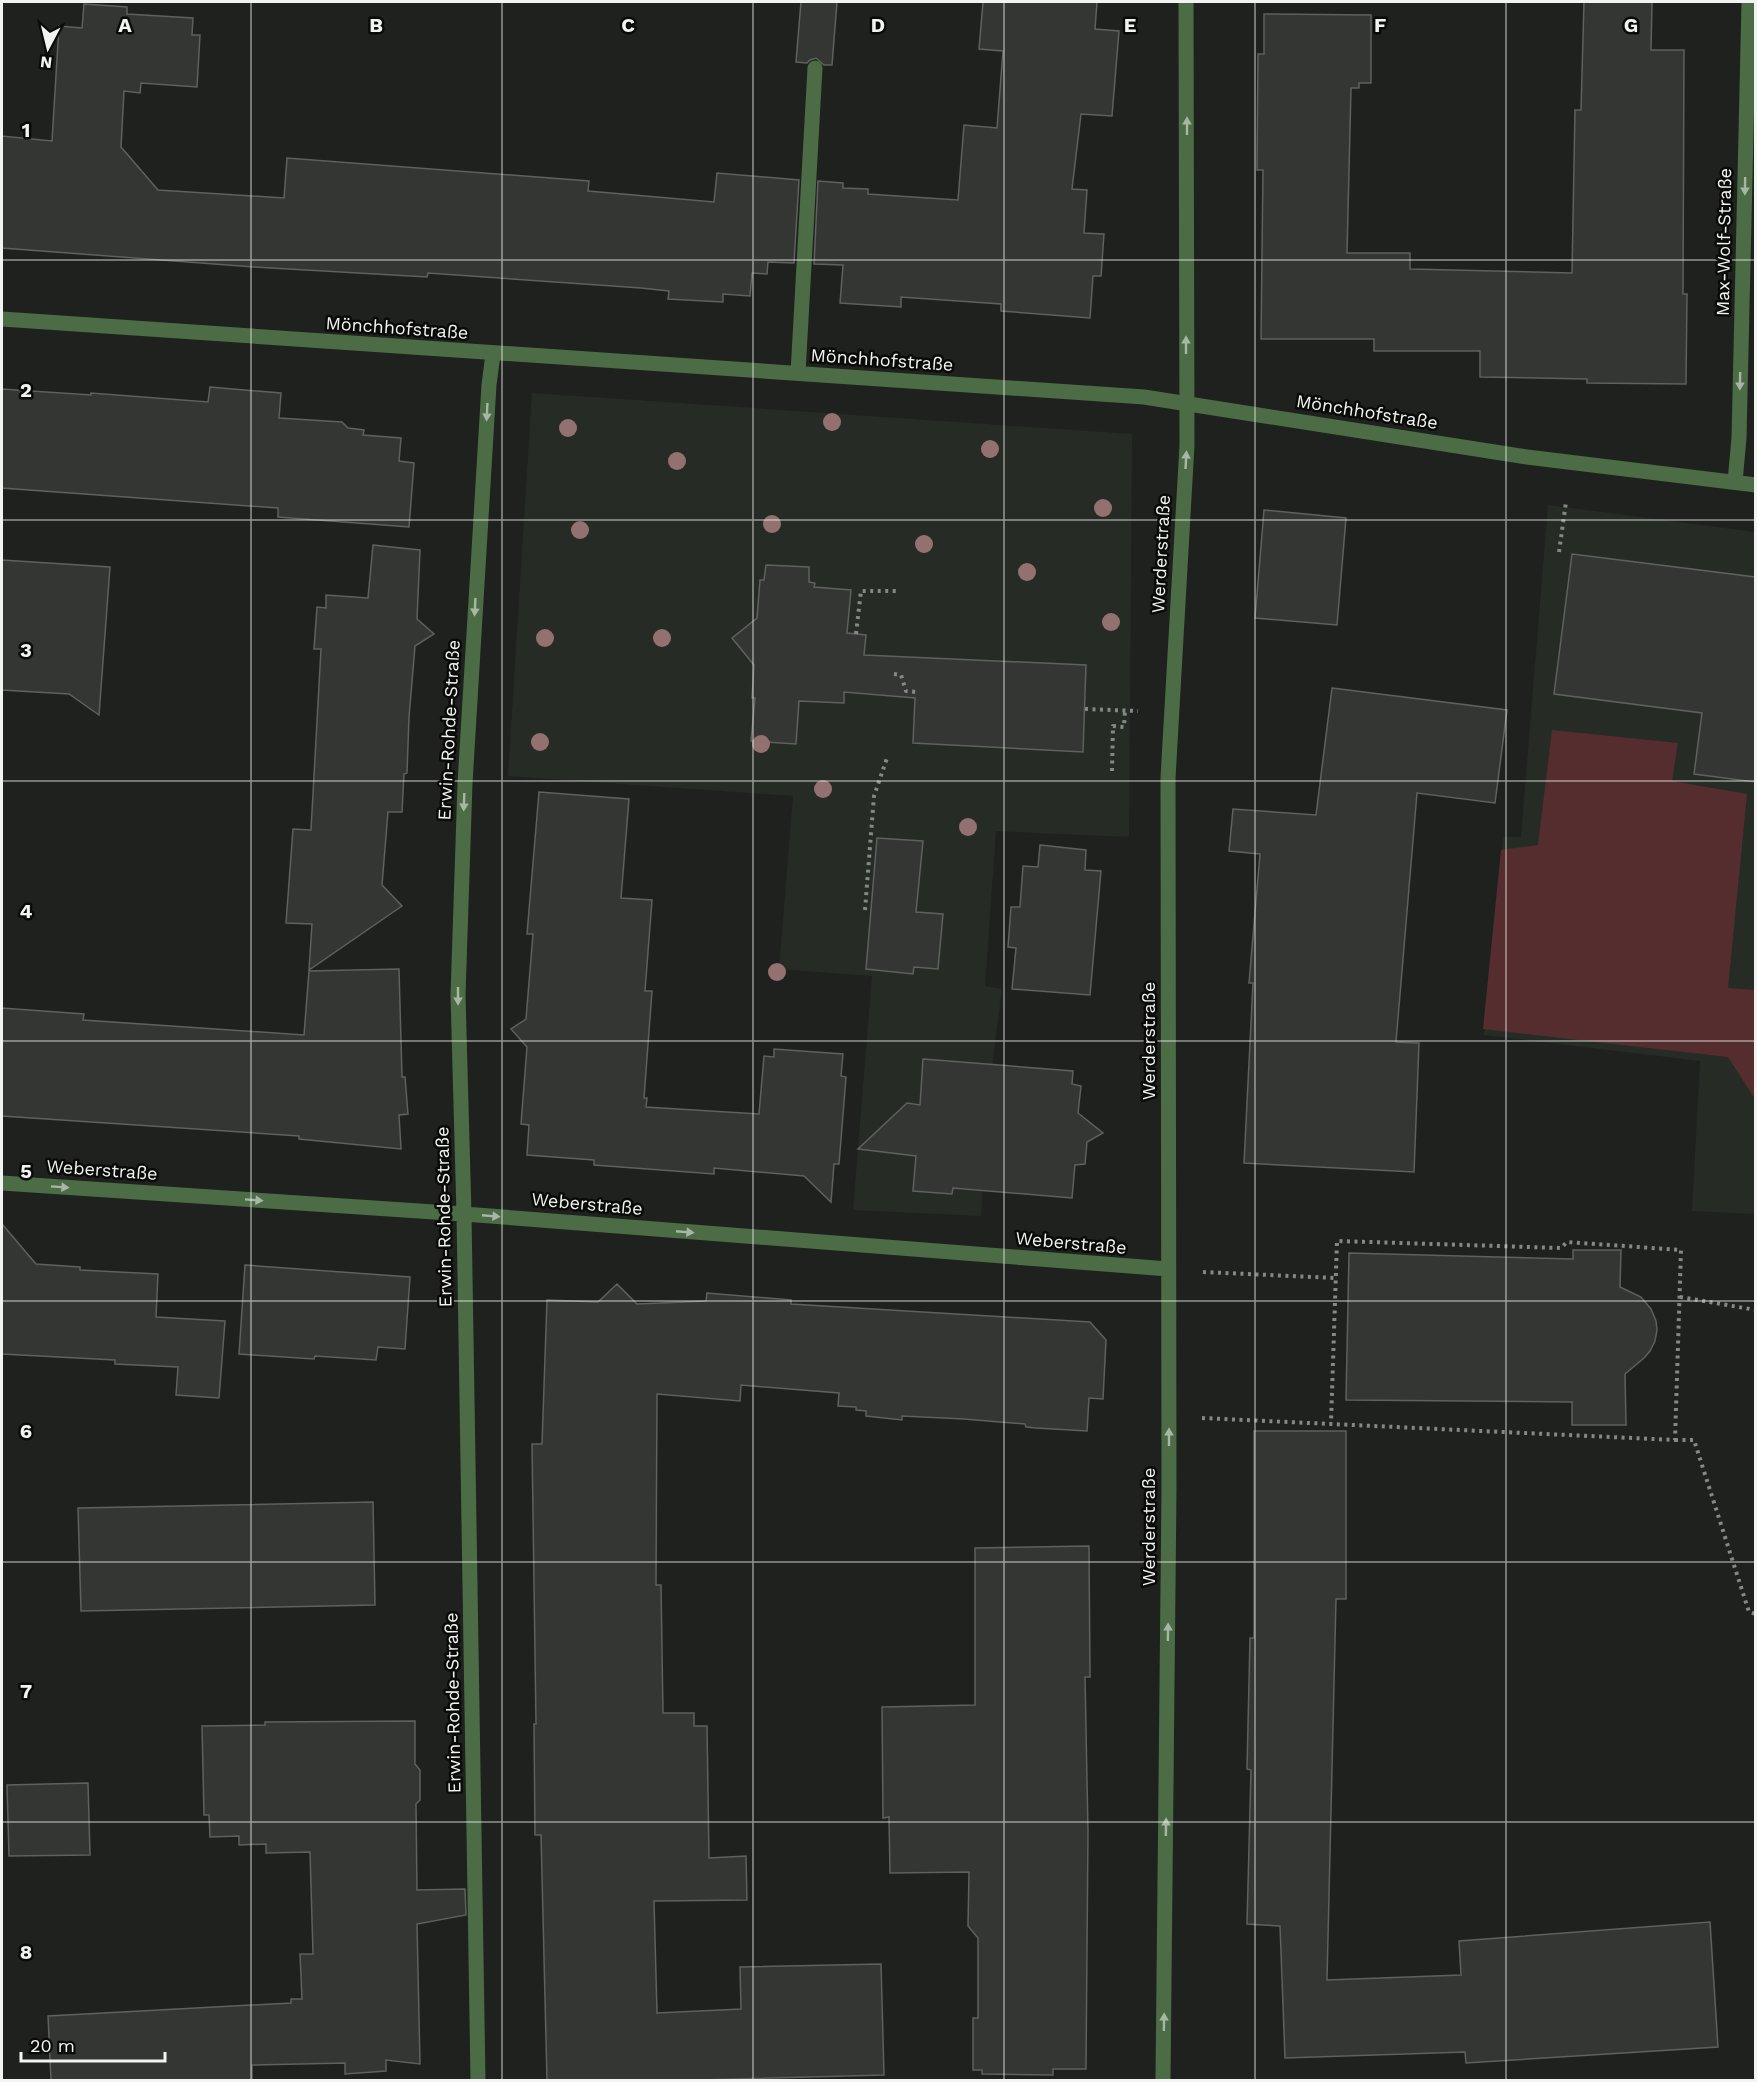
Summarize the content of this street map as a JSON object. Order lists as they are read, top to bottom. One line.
{"streets":{"street":["Max-Wolf-Straße","Mönchhofstraße","Werderstraße","Erwin-Rohde-Straße","Weberstraße"]},"crossings":[["Max-Wolf-Straße","Mönchhofstraße"],["Mönchhofstraße","Werderstraße"],["Mönchhofstraße","Erwin-Rohde-Straße"],["Werderstraße","Weberstraße"],["Erwin-Rohde-Straße","Weberstraße"]],"one_way":["Max-Wolf-Straße","Werderstraße","Erwin-Rohde-Straße","Weberstraße"],"scale_bar":"20 m","north":"bottom","grid":{"columns":["A","B","C","D","E","F","G"],"rows":["1","2","3","4","5","6","7","8"]}}
